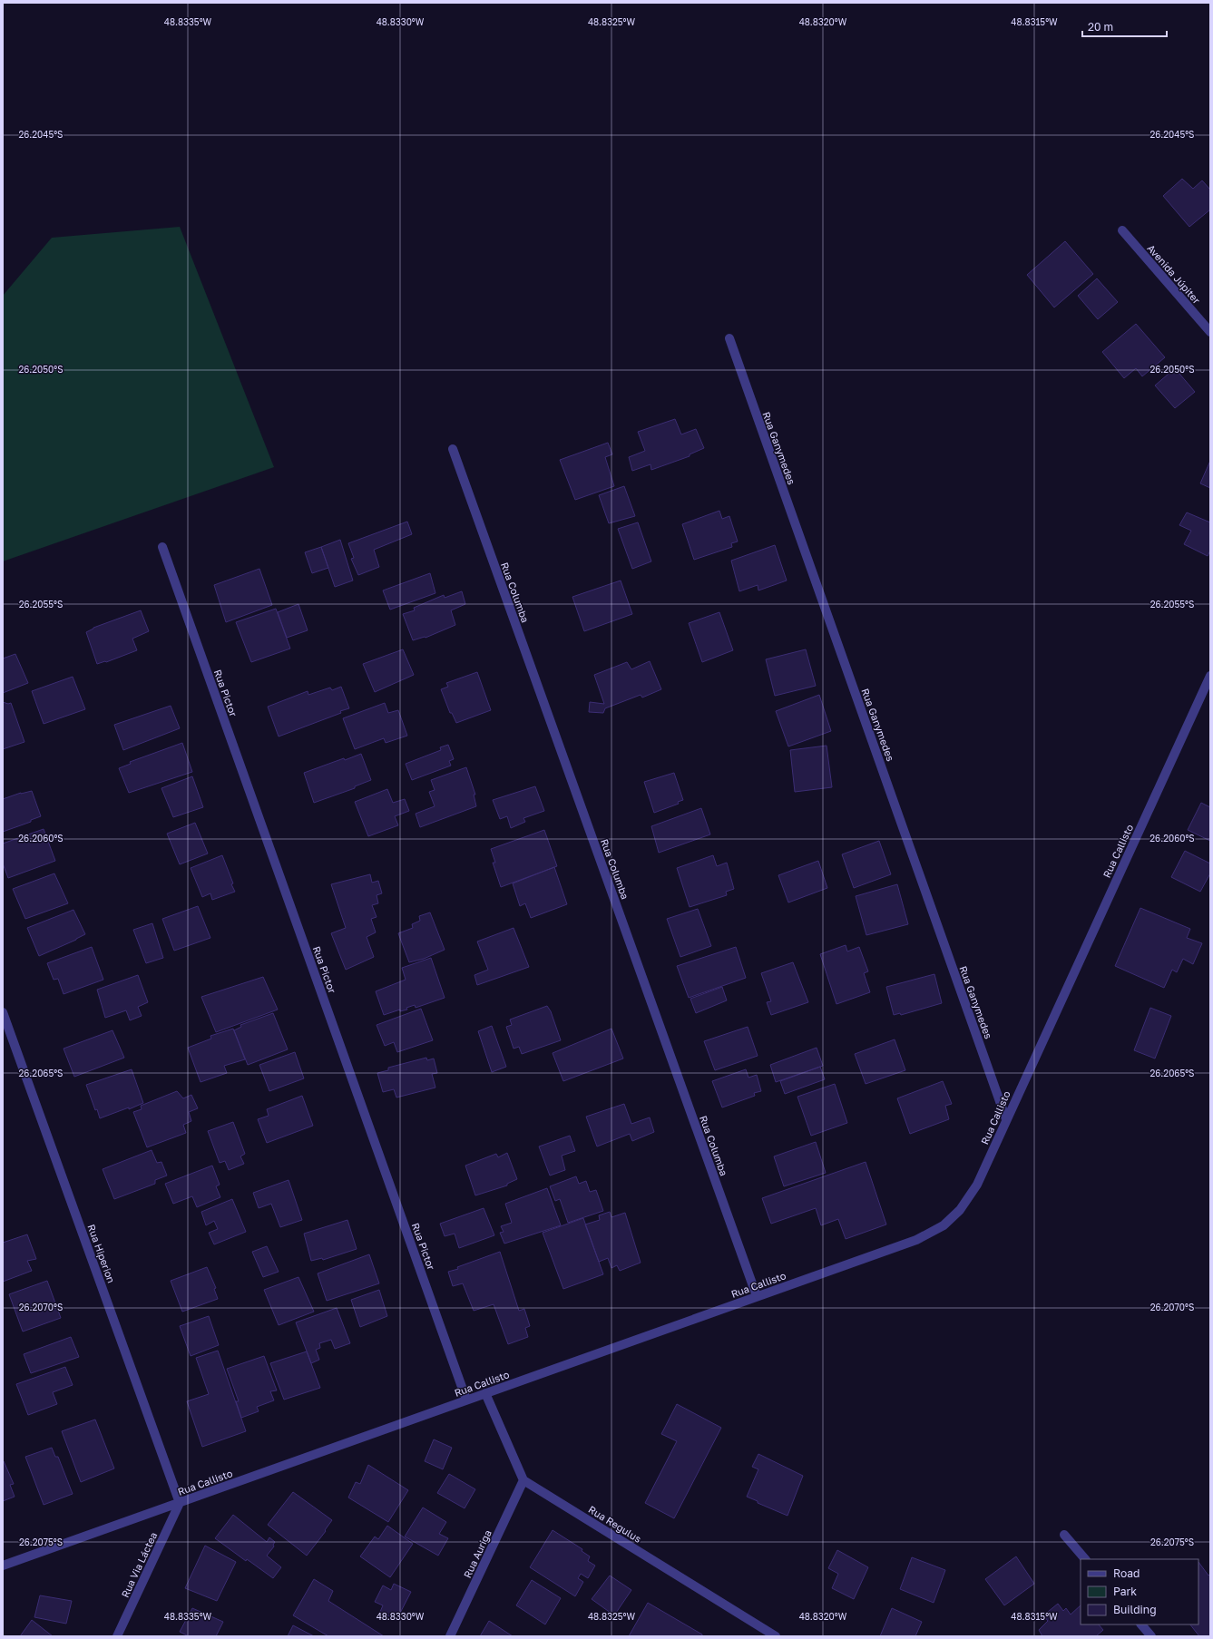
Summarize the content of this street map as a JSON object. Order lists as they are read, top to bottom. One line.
{"streets":{"street":["Avenida Júpiter","Rua Ganymedes","Rua Columba","Rua Pictor","Rua Callisto","Rua Hiperion","Rua Regulus","Rua Auriga","Rua Via Láctea"]},"crossings":[["Rua Ganymedes","Rua Callisto"],["Rua Columba","Rua Callisto"],["Rua Pictor","Rua Callisto"],["Rua Callisto","Rua Hiperion"],["Rua Callisto","Rua Via Láctea"],["Rua Hiperion","Rua Via Láctea"],["Rua Regulus","Rua Auriga"]],"legend":["Road","Park","Building"],"scale_bar":"20 m","coordinates":["48.8335°W","48.8330°W","48.8325°W","48.8320°W","48.8315°W","26.2045°S","26.2050°S","26.2055°S","26.2060°S","26.2065°S","26.2070°S","26.2075°S"]}
